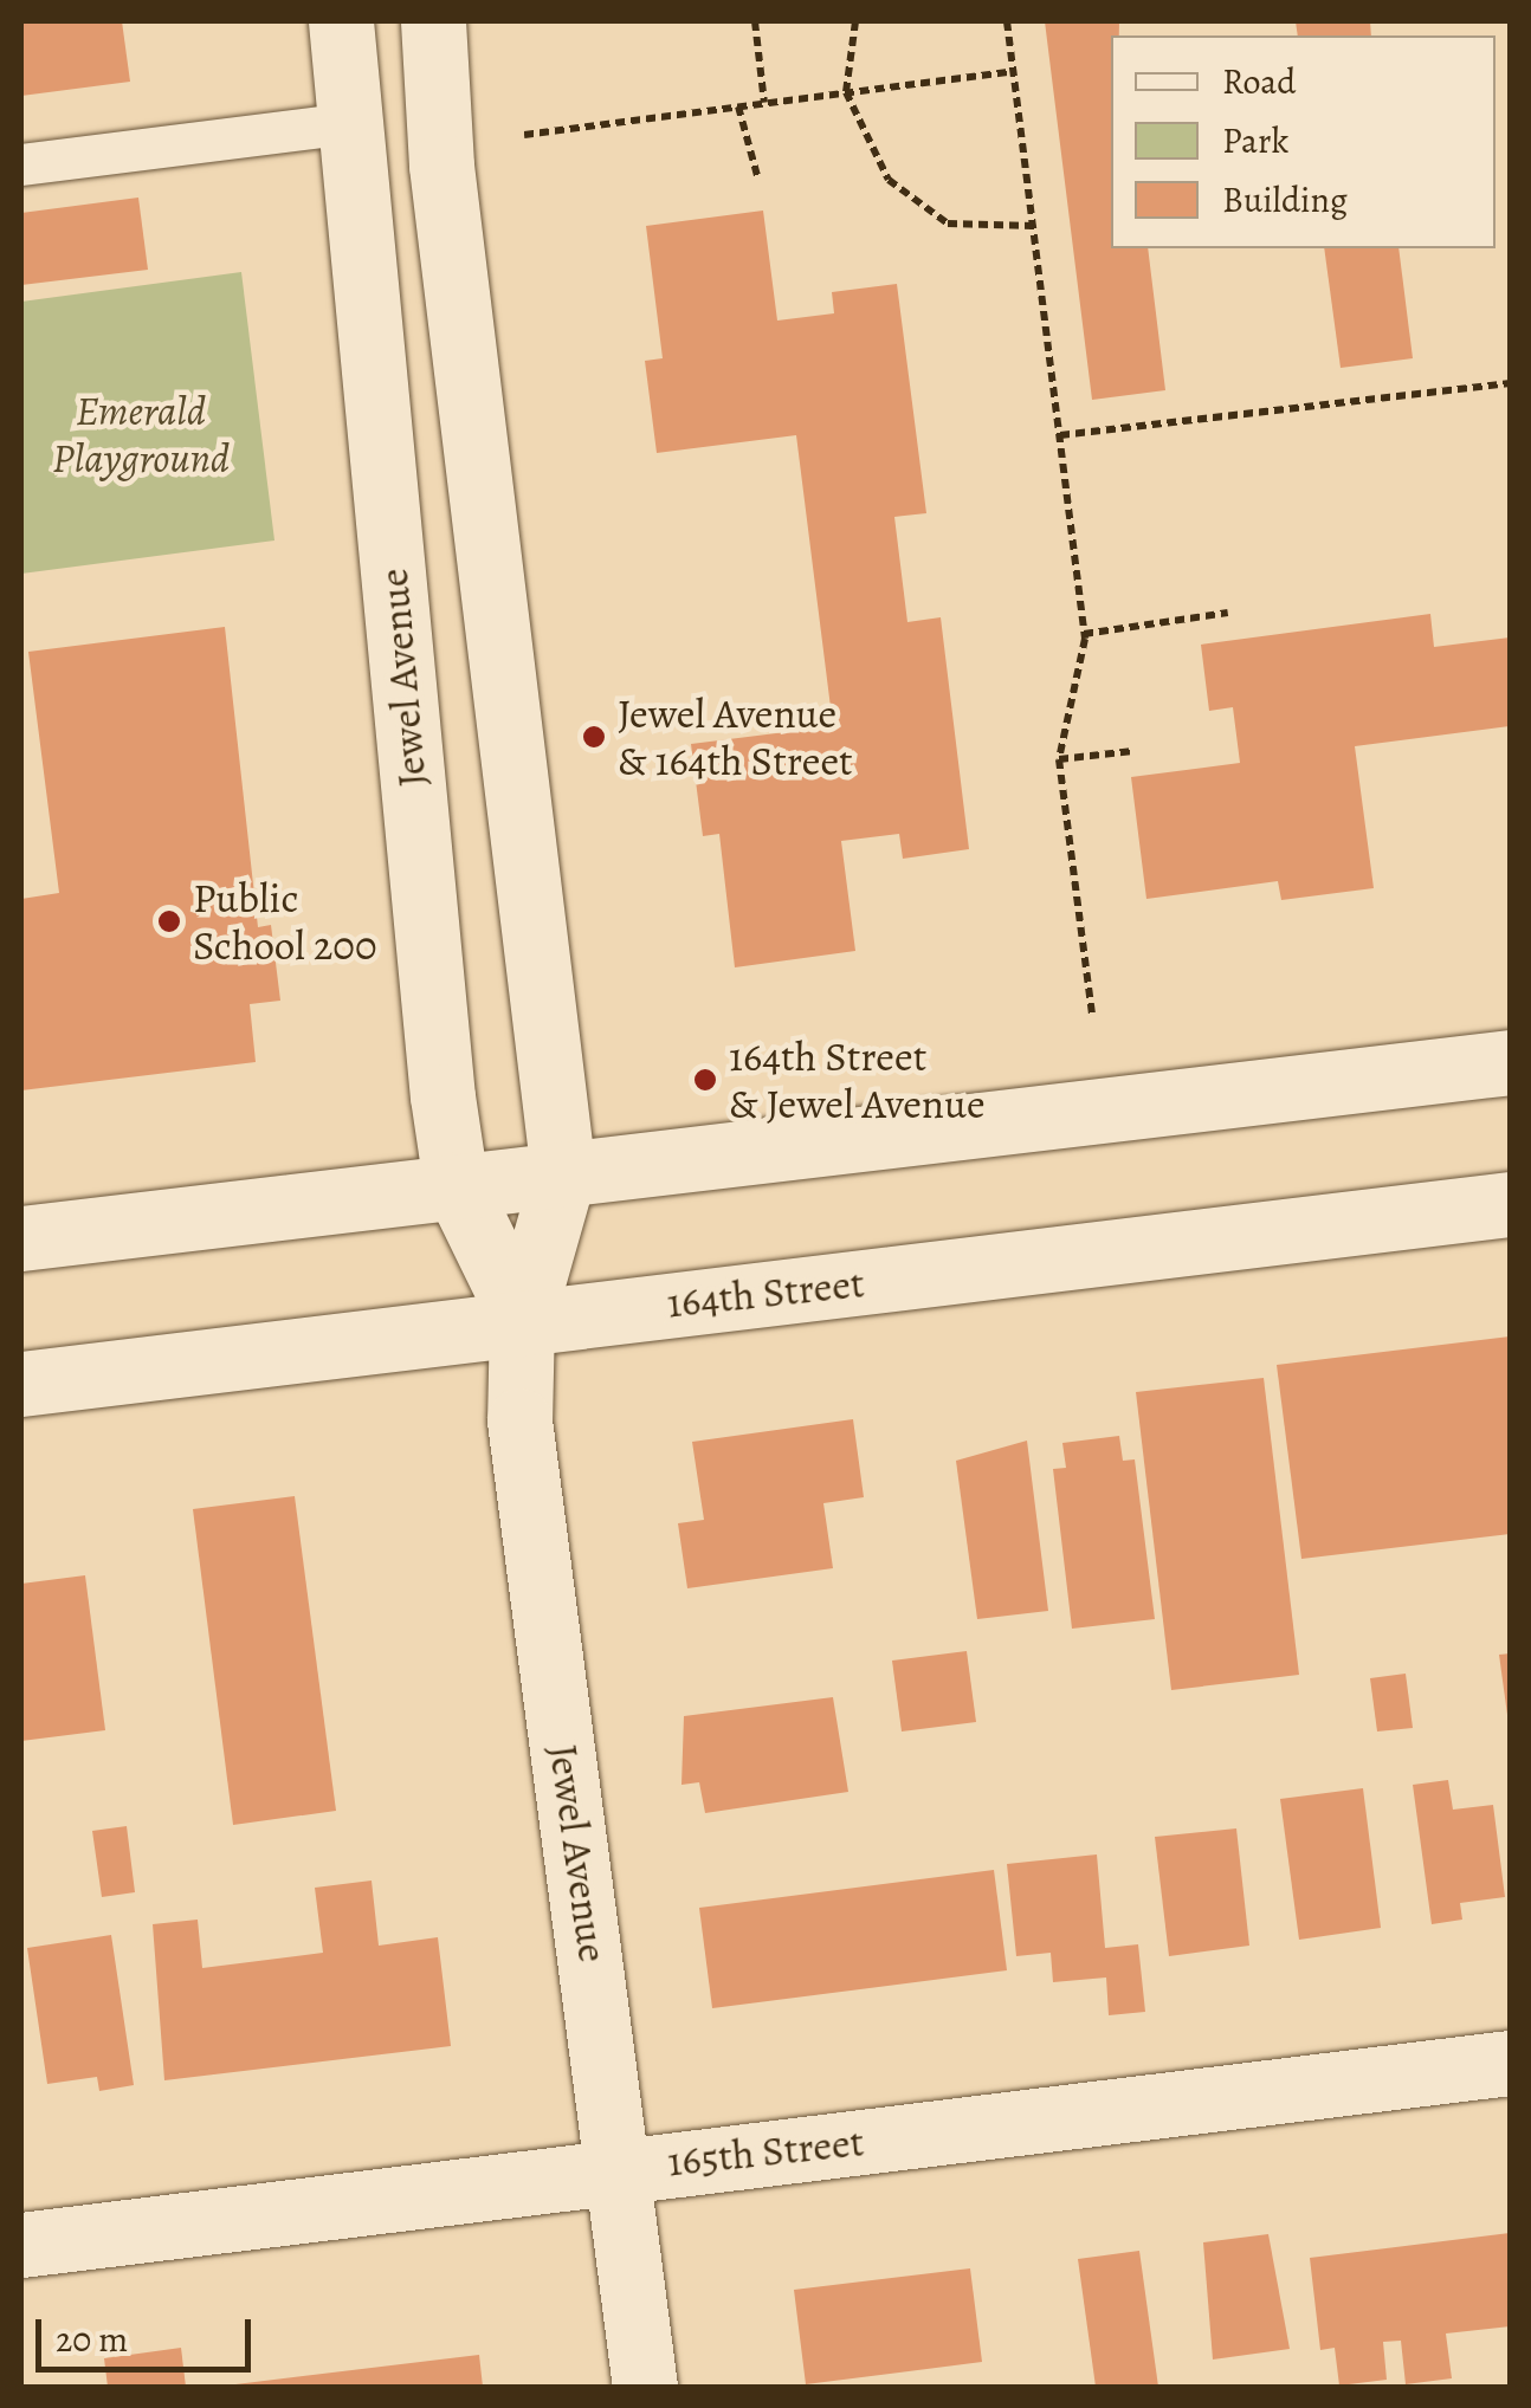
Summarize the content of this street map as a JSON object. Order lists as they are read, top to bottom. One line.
{"streets":{"street":["Jewel Avenue","164th Street","165th Street"]},"crossings":[["Jewel Avenue","164th Street"],["Jewel Avenue","165th Street"]],"parks":["Emerald Playground"],"places":["Jewel Avenue & 164th Street","Public School 200","164th Street & Jewel Avenue"],"legend":["Road","Park","Building"],"scale_bar":"20 m"}
